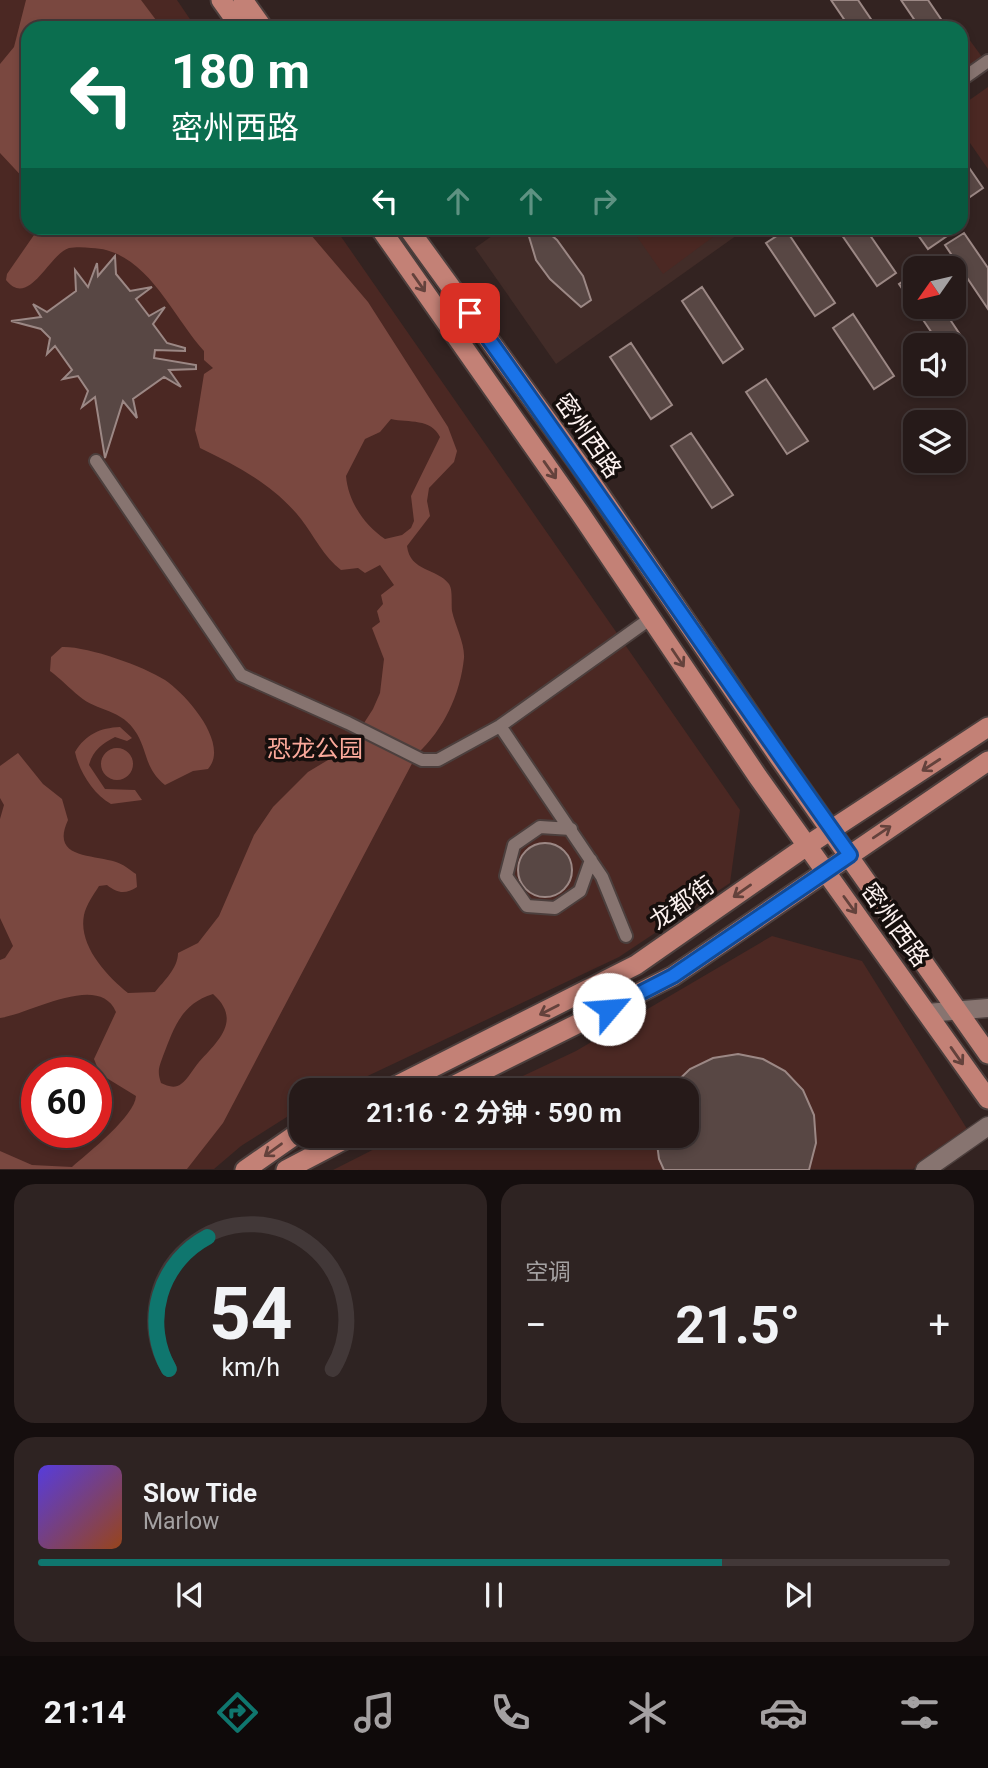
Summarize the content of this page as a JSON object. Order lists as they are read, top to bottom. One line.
{"streets":{"main road":["密州西路","龙都街"]},"crossings":[["密州西路","龙都街"]],"parks":["恐龙公园"],"north":"bottom left","page":{"turn":["180 m","密州西路"],"limit":"60","trip":"21:16 · 2 分钟 · 590 m","tile":"空调","heat":["−","21.5°","+"],"song":["Slow Tide","Marlow"],"tabs":"21:14","gauge":["54","km/h"]}}
